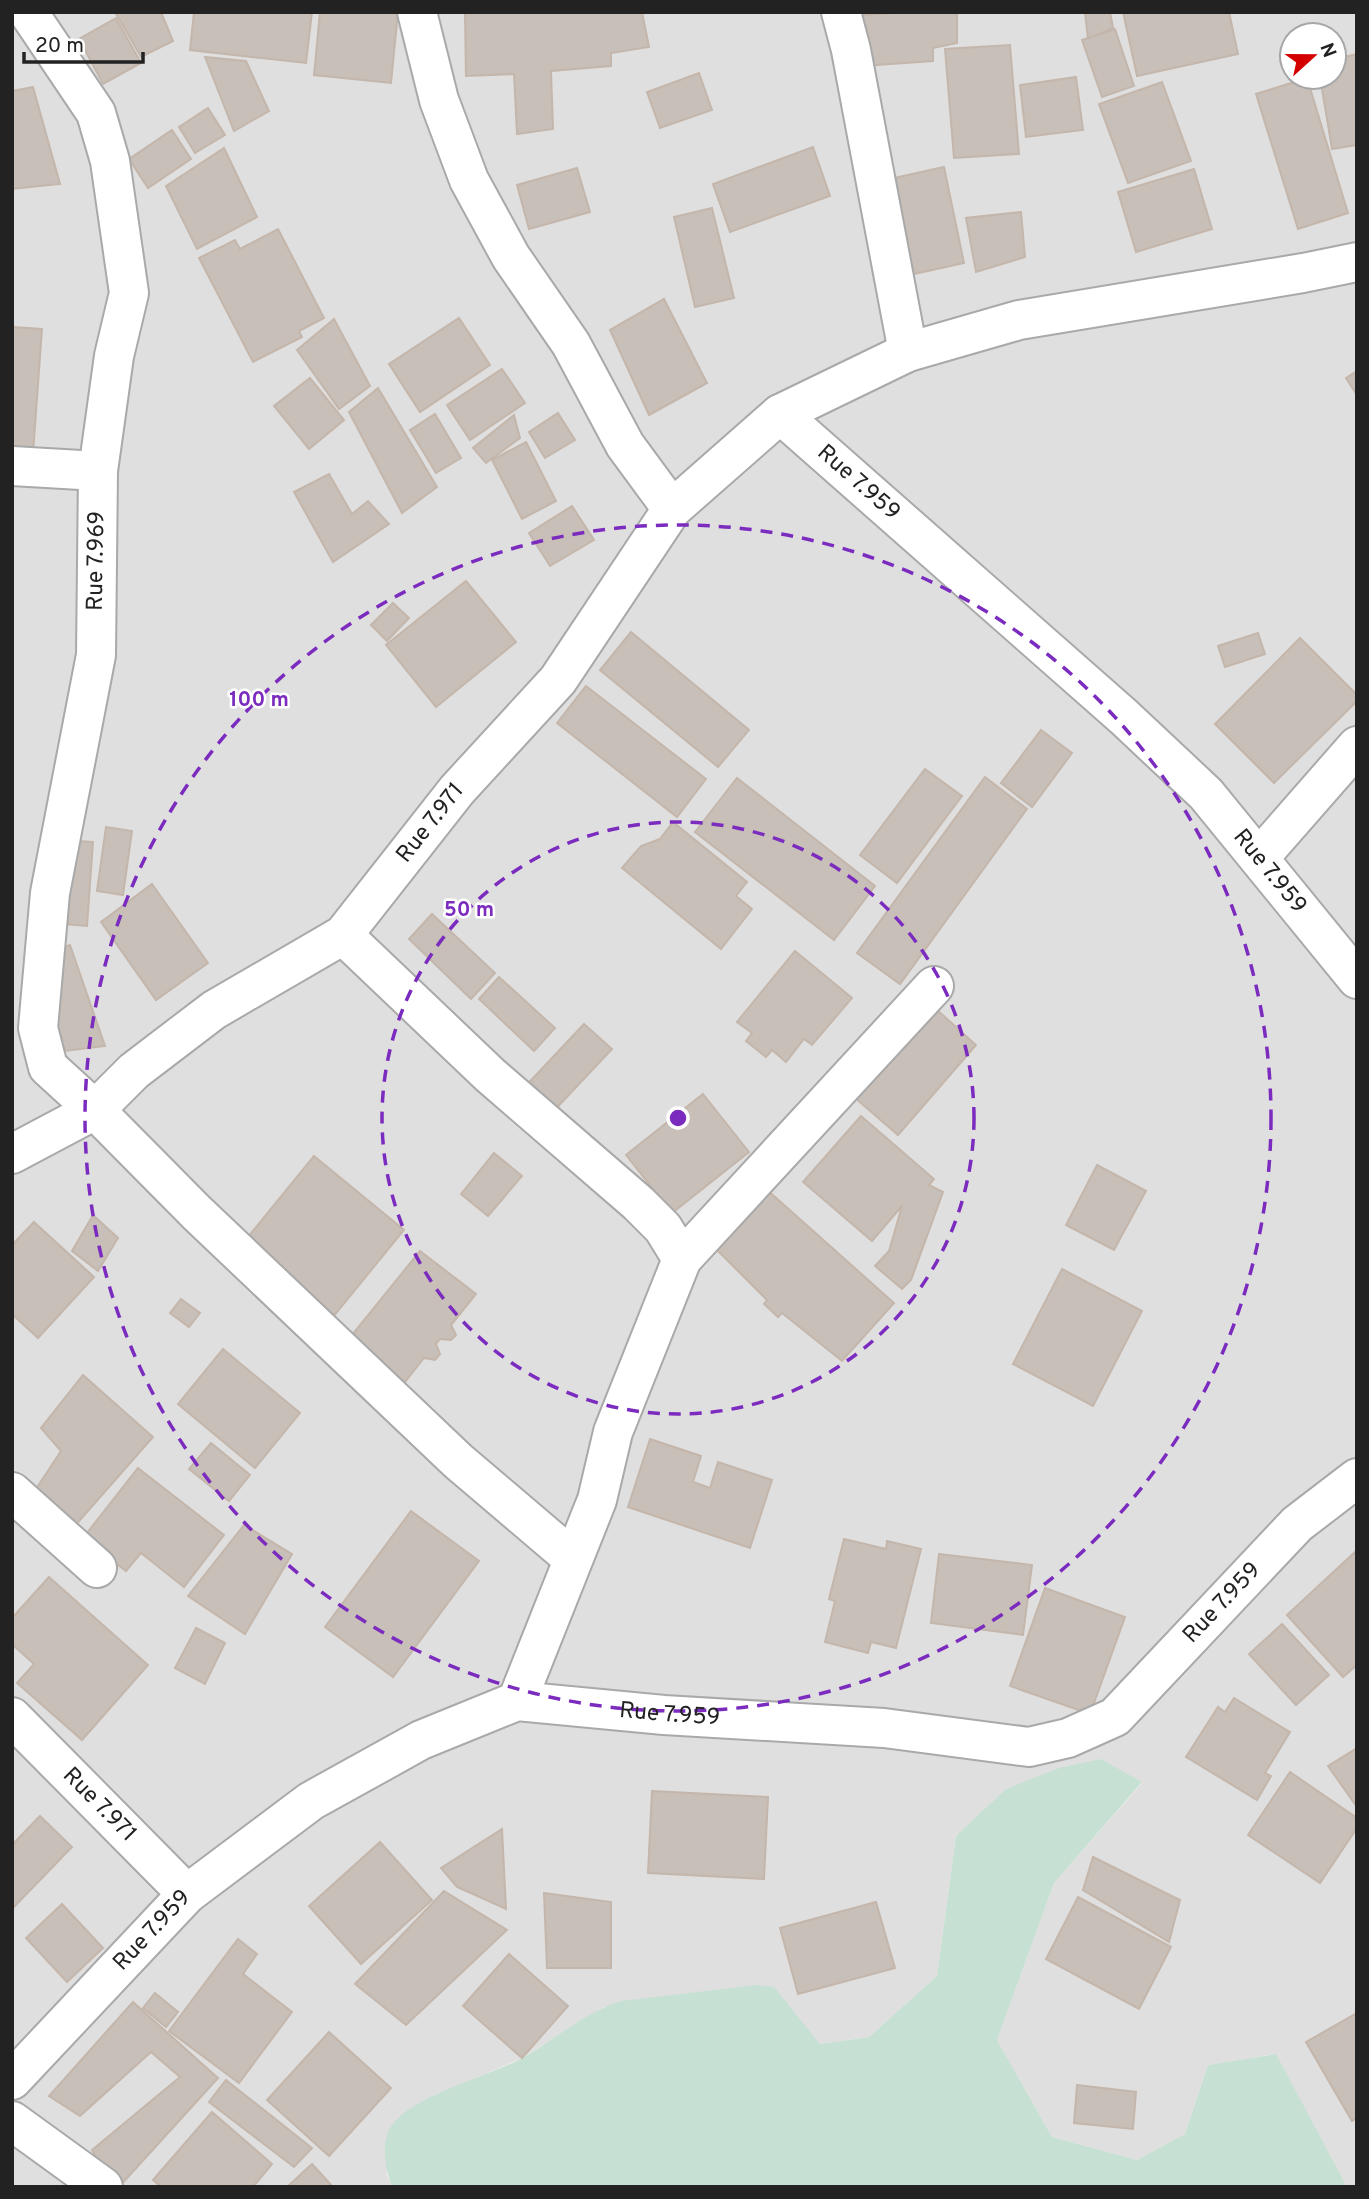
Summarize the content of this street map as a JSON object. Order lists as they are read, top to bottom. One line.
{"streets":{"street":["Rue 7.959","Rue 7.969","Rue 7.971"]},"crossings":[["Rue 7.959","Rue 7.971"],["Rue 7.969","Rue 7.971"]],"scale_bar":"20 m","north":"right","rings":["100 m","50 m"]}
